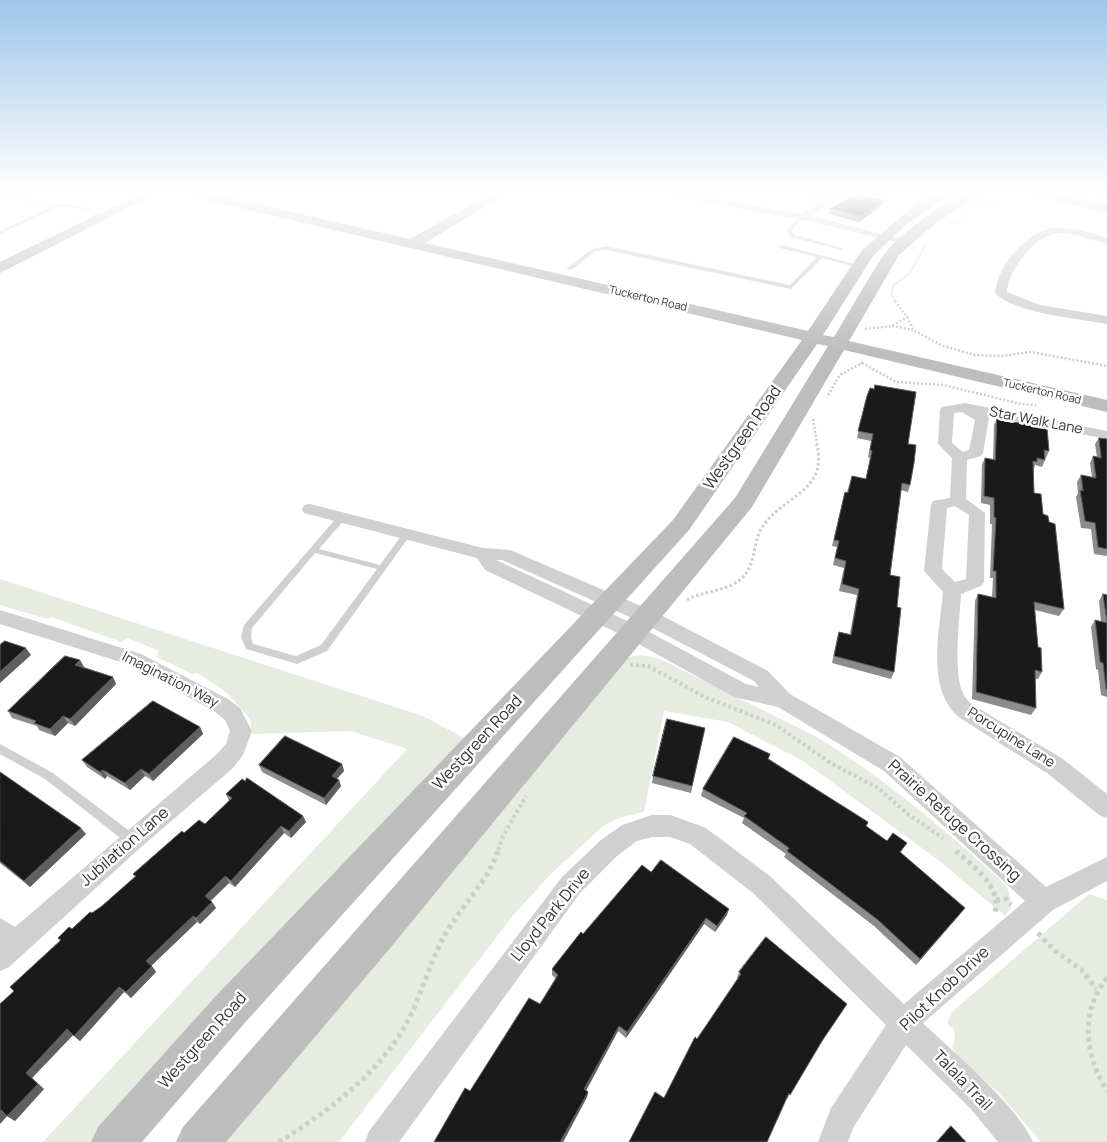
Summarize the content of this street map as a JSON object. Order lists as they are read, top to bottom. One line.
{"streets":{"street":["Tuckerton Road","Star Walk Lane","Westgreen Road","Imagination Way","Porcupine Lane","Prairie Refuge Crossing","Jubilation Lane","Lloyd Park Drive","Pilot Knob Drive","Talala Trail"]},"crossings":[["Tuckerton Road","Westgreen Road"],["Westgreen Road","Prairie Refuge Crossing"],["Imagination Way","Jubilation Lane"],["Prairie Refuge Crossing","Pilot Knob Drive"],["Lloyd Park Drive","Pilot Knob Drive"],["Lloyd Park Drive","Talala Trail"],["Pilot Knob Drive","Talala Trail"]]}
